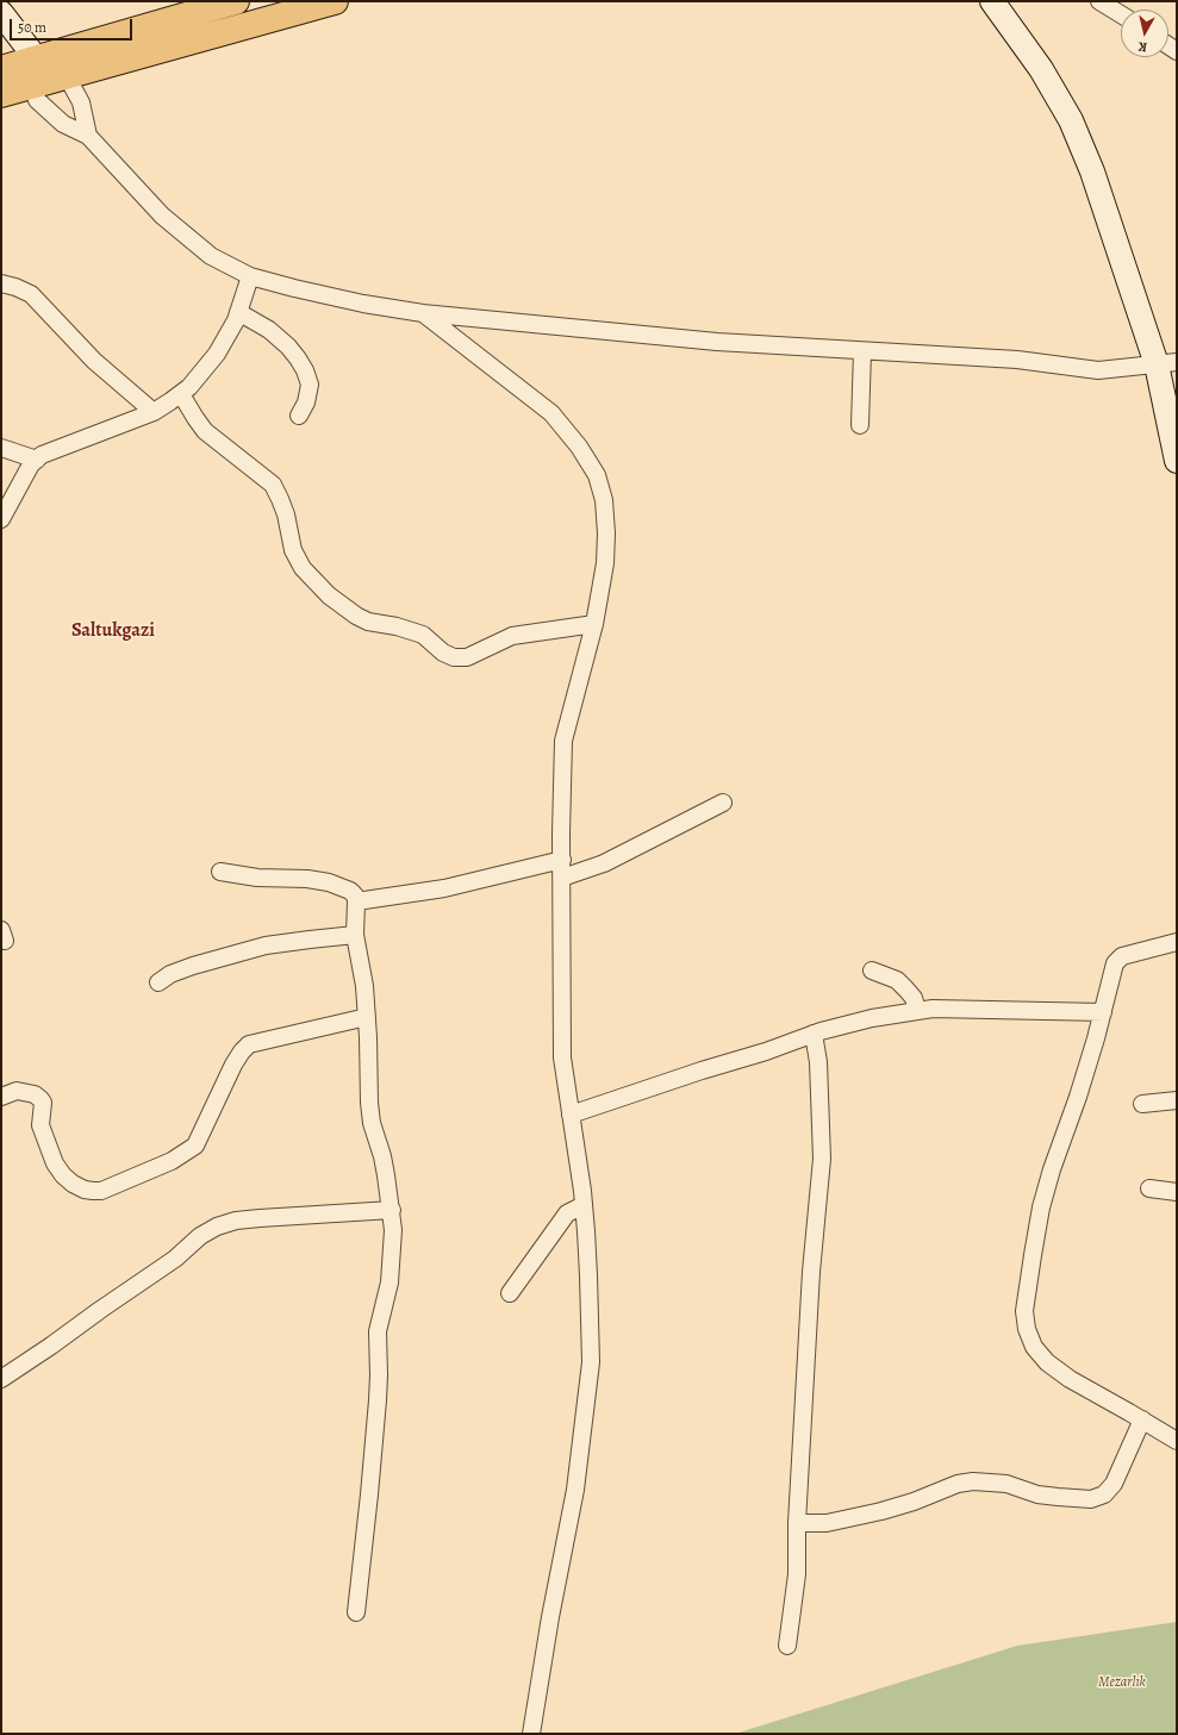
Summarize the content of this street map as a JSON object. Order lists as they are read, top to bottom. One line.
{"districts":["Saltukgazi"],"parks":["Mezarlık"],"scale_bar":"50 m","north":"bottom"}
